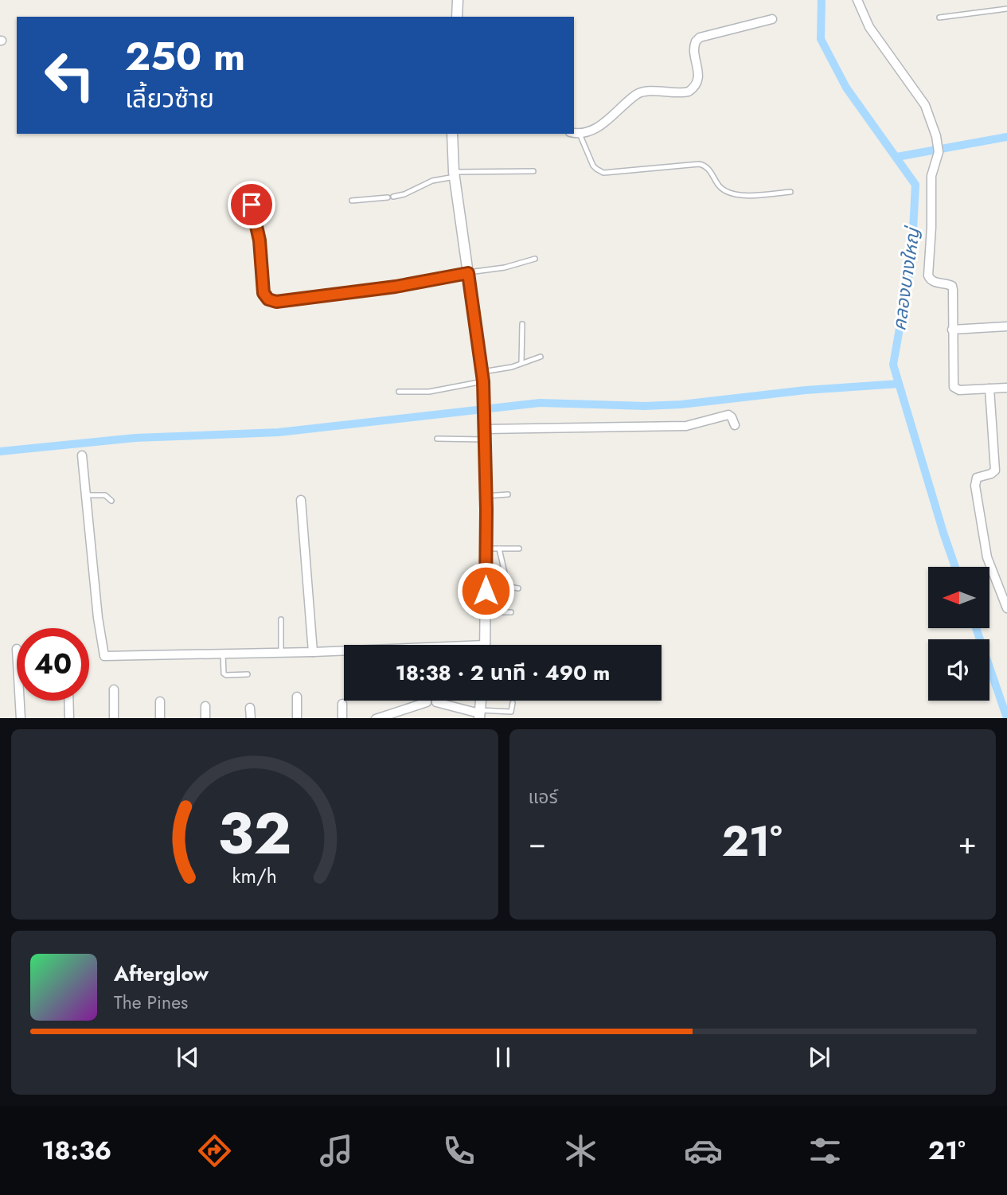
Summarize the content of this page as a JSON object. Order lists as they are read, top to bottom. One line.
{"water":["คลองบางใหญ่"],"north":"left","page":{"turn":["250 m","เลี้ยวซ้าย"],"limit":"40","trip":"18:38 · 2 นาที · 490 m","tile":"แอร์","heat":["−","21°","+"],"song":["Afterglow","The Pines"],"tabs":["18:36","21°"],"gauge":["32","km/h"]}}
